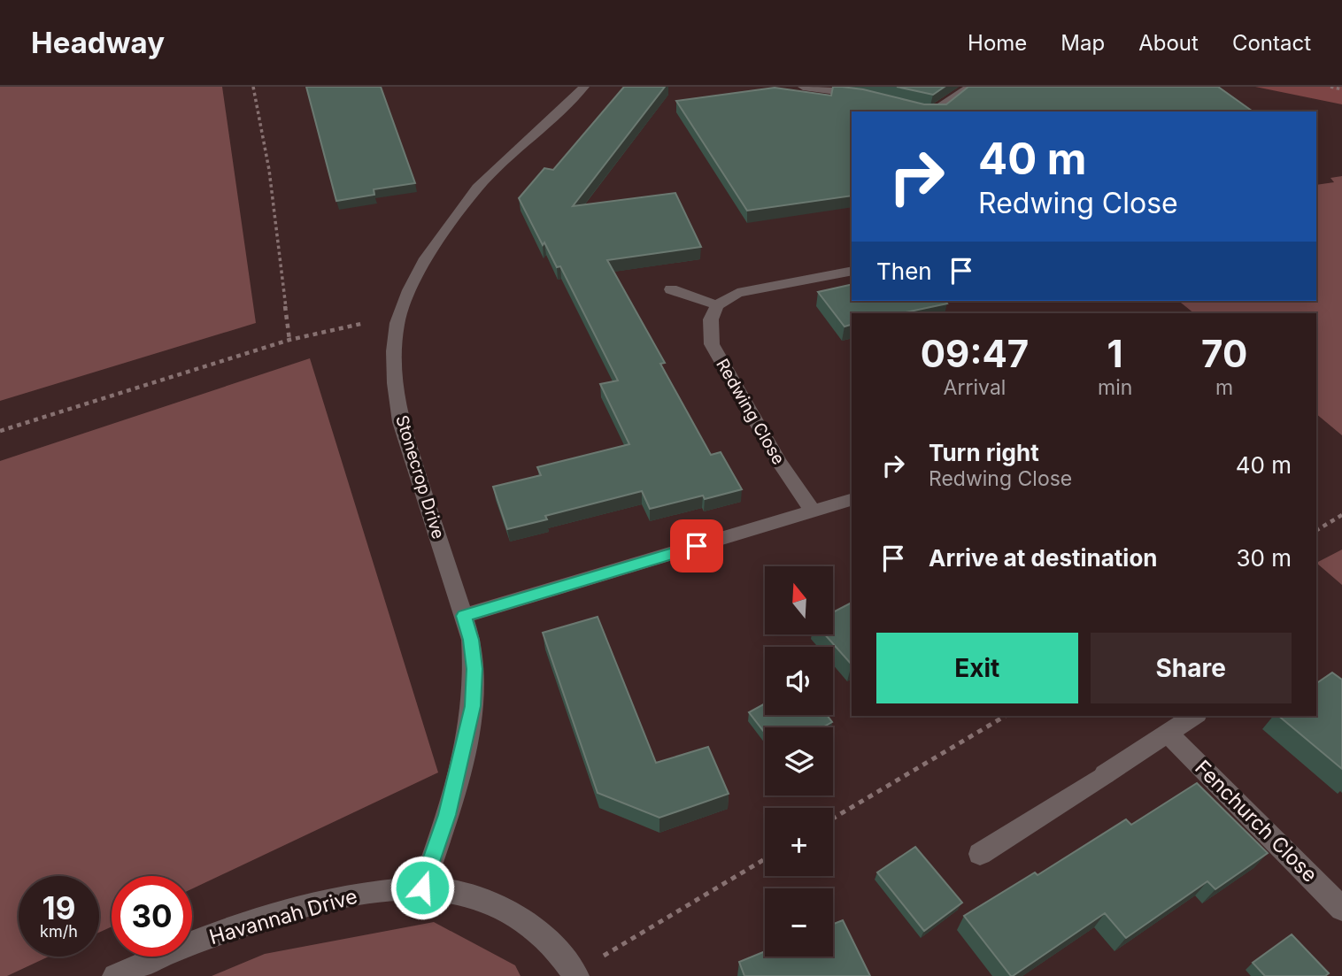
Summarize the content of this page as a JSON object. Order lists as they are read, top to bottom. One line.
{"streets":{"street":["Redwing Close","Stonecrop Drive","Fenchurch Close","Havannah Drive"]},"crossings":[["Stonecrop Drive","Havannah Drive"]],"north":"top","page":{"header":"Headway","nav":["Home","Map","About","Contact"],"turn":["40 m","Redwing Close"],"then":"Then","eta":["09:47","Arrival","1","min","70","m"],"list":[{"name":"Turn right","note":"Redwing Close","value":"40 m"},{"name":"Arrive at destination","value":"30 m"}],"map_buttons":["+","−"],"buttons":["Exit","Share"],"speed":"19 km/h","limit":"30"}}
